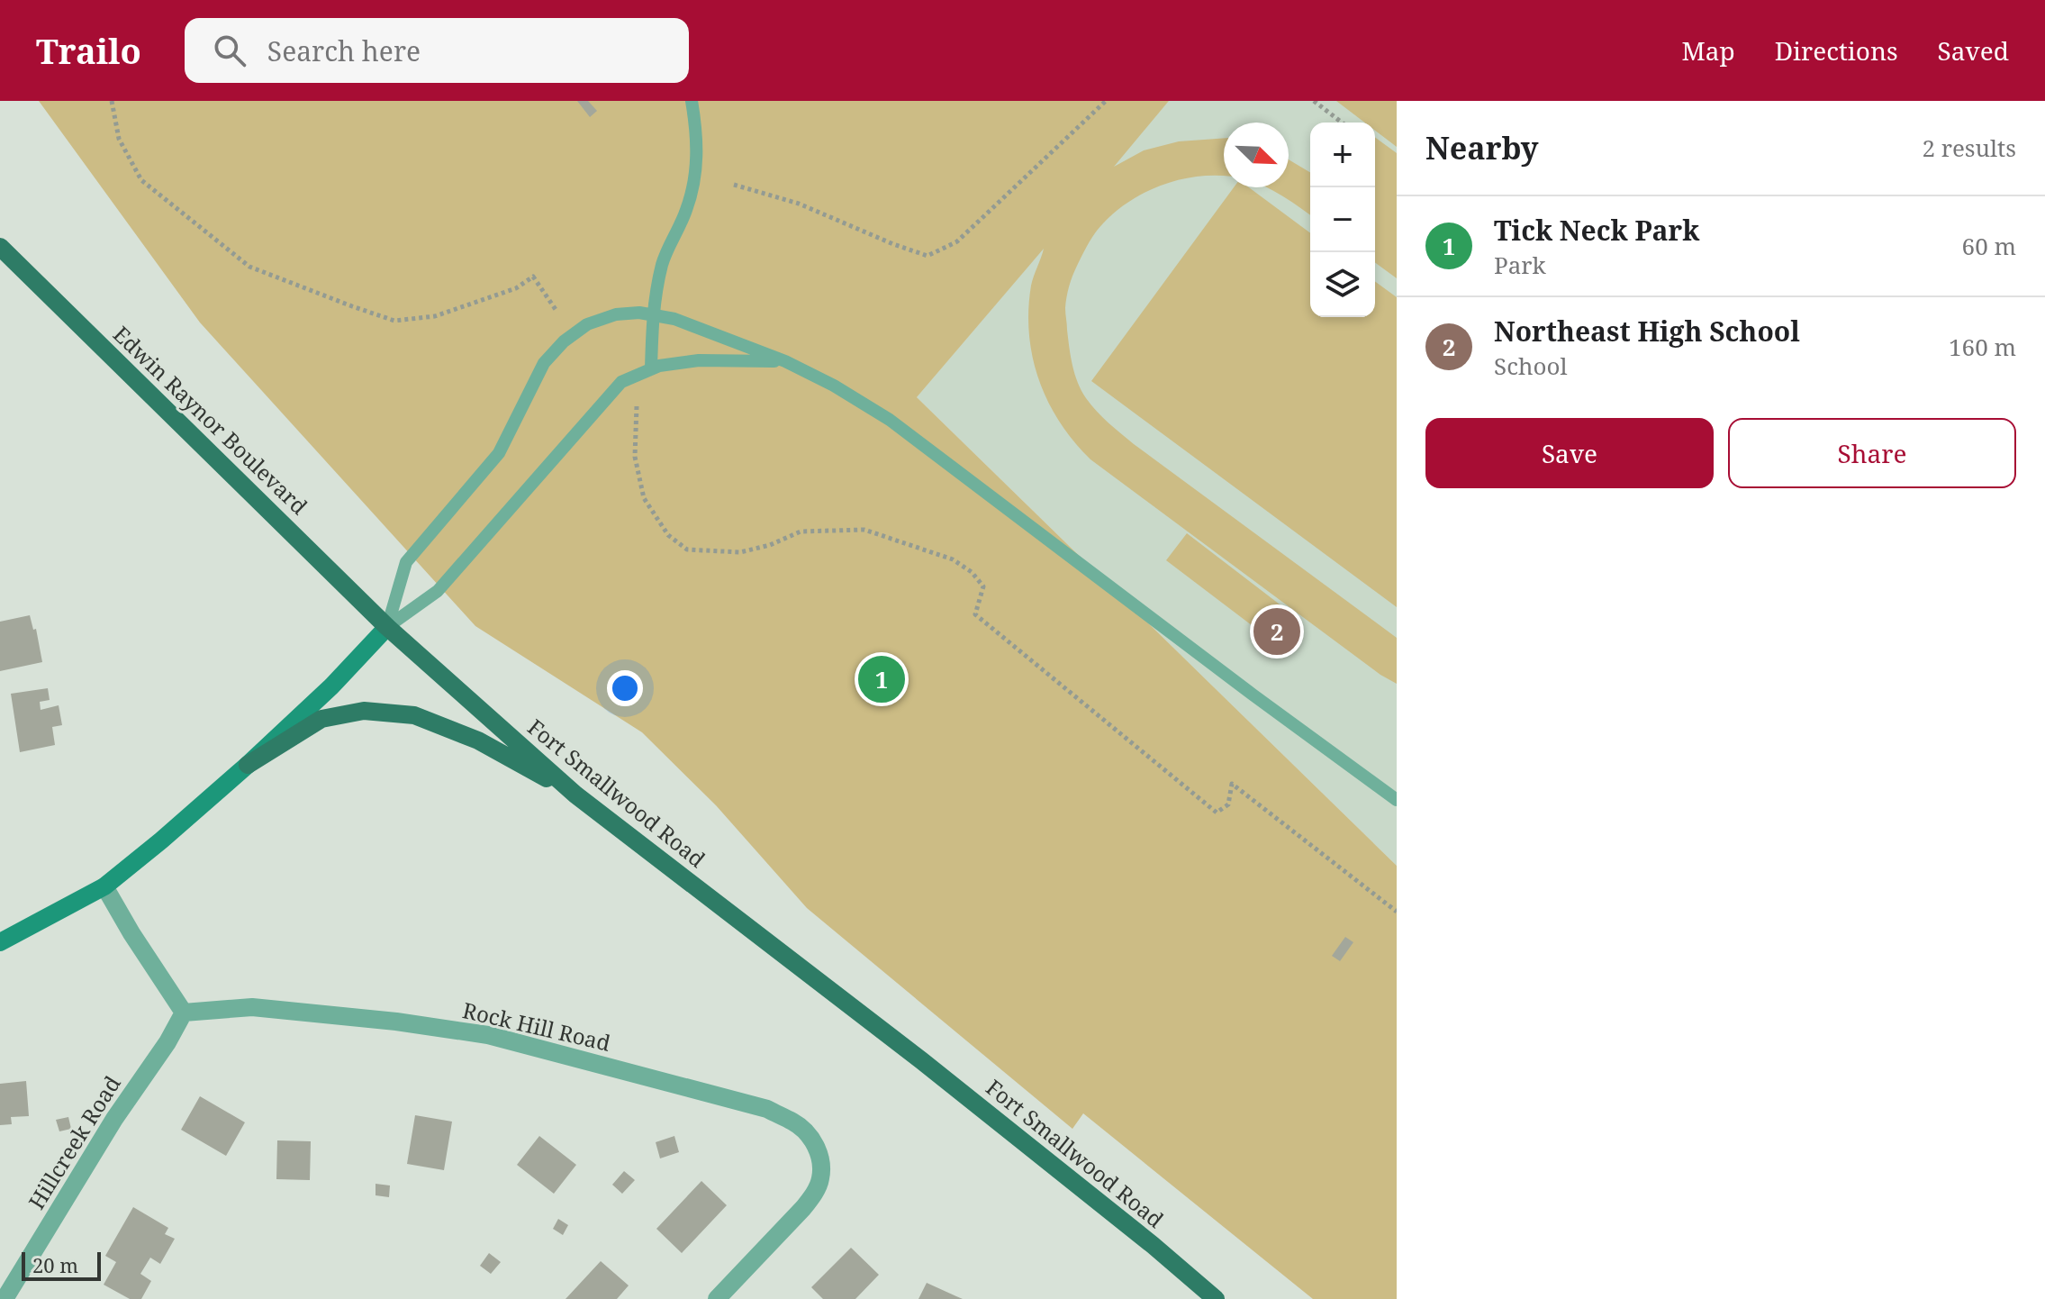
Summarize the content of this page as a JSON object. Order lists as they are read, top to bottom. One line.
{"streets":{"main road":["Edwin Raynor Boulevard","Fort Smallwood Road"],"street":["Rock Hill Road","Hillcreek Road"]},"crossings":[["Edwin Raynor Boulevard","Fort Smallwood Road"],["Rock Hill Road","Hillcreek Road"]],"scale_bar":"20 m","north":"bottom right","page":{"header":"Trailo","search":"Search here","nav":["Map","Directions","Saved"],"heading":["Nearby","2 results"],"map_buttons":["+","−"],"list":[{"mark":"1","name":"Tick Neck Park","note":"Park","value":"60 m"},{"mark":"2","name":"Northeast High School","note":"School","value":"160 m"}],"buttons":["Save","Share"],"pins":["2","1"],"scale":"20 m"}}
